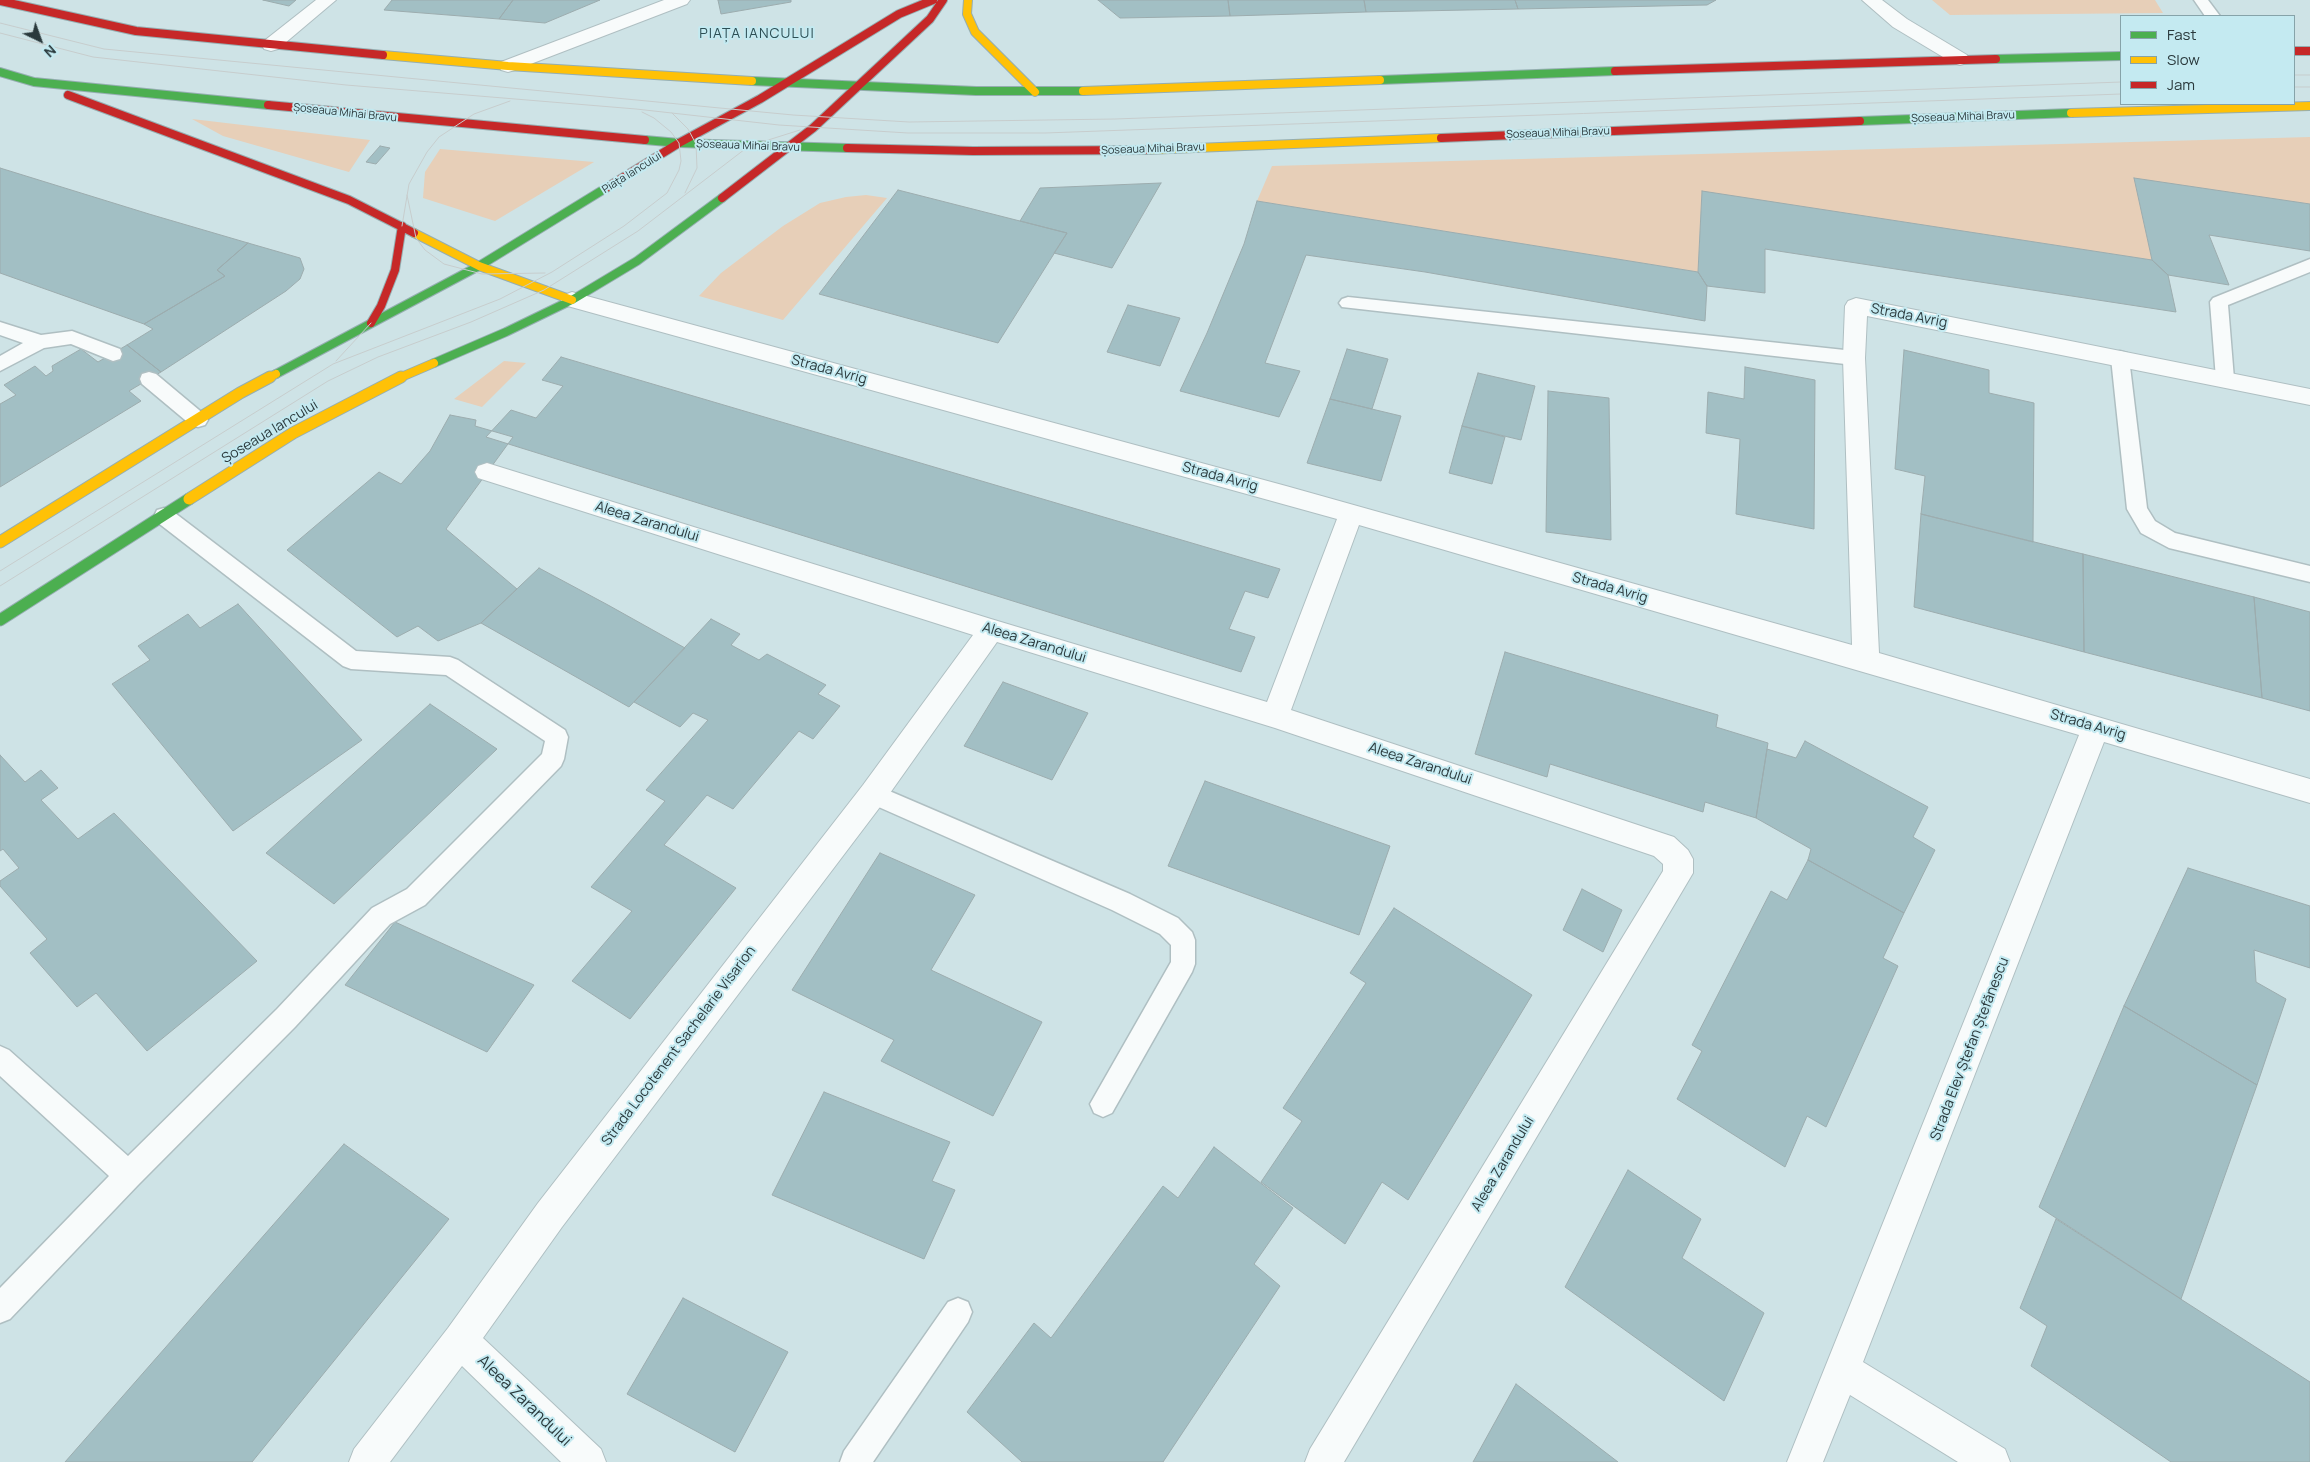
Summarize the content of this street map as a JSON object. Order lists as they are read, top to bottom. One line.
{"streets":{"main road":["Șoseaua Mihai Bravu","Piața Iancului","Șoseaua Iancului"],"street":["Strada Avrig","Aleea Zarandului","Strada Locotenent Sachelarie Visarion","Strada Elev Ștefan Ștefănescu"]},"crossings":[["Șoseaua Mihai Bravu","Piața Iancului"],["Strada Avrig","Șoseaua Iancului"],["Strada Avrig","Strada Elev Ștefan Ștefănescu"],["Aleea Zarandului","Strada Locotenent Sachelarie Visarion"]],"districts":["PIAȚA IANCULUI"],"legend":["Fast","Slow","Jam"],"north":"bottom right"}
